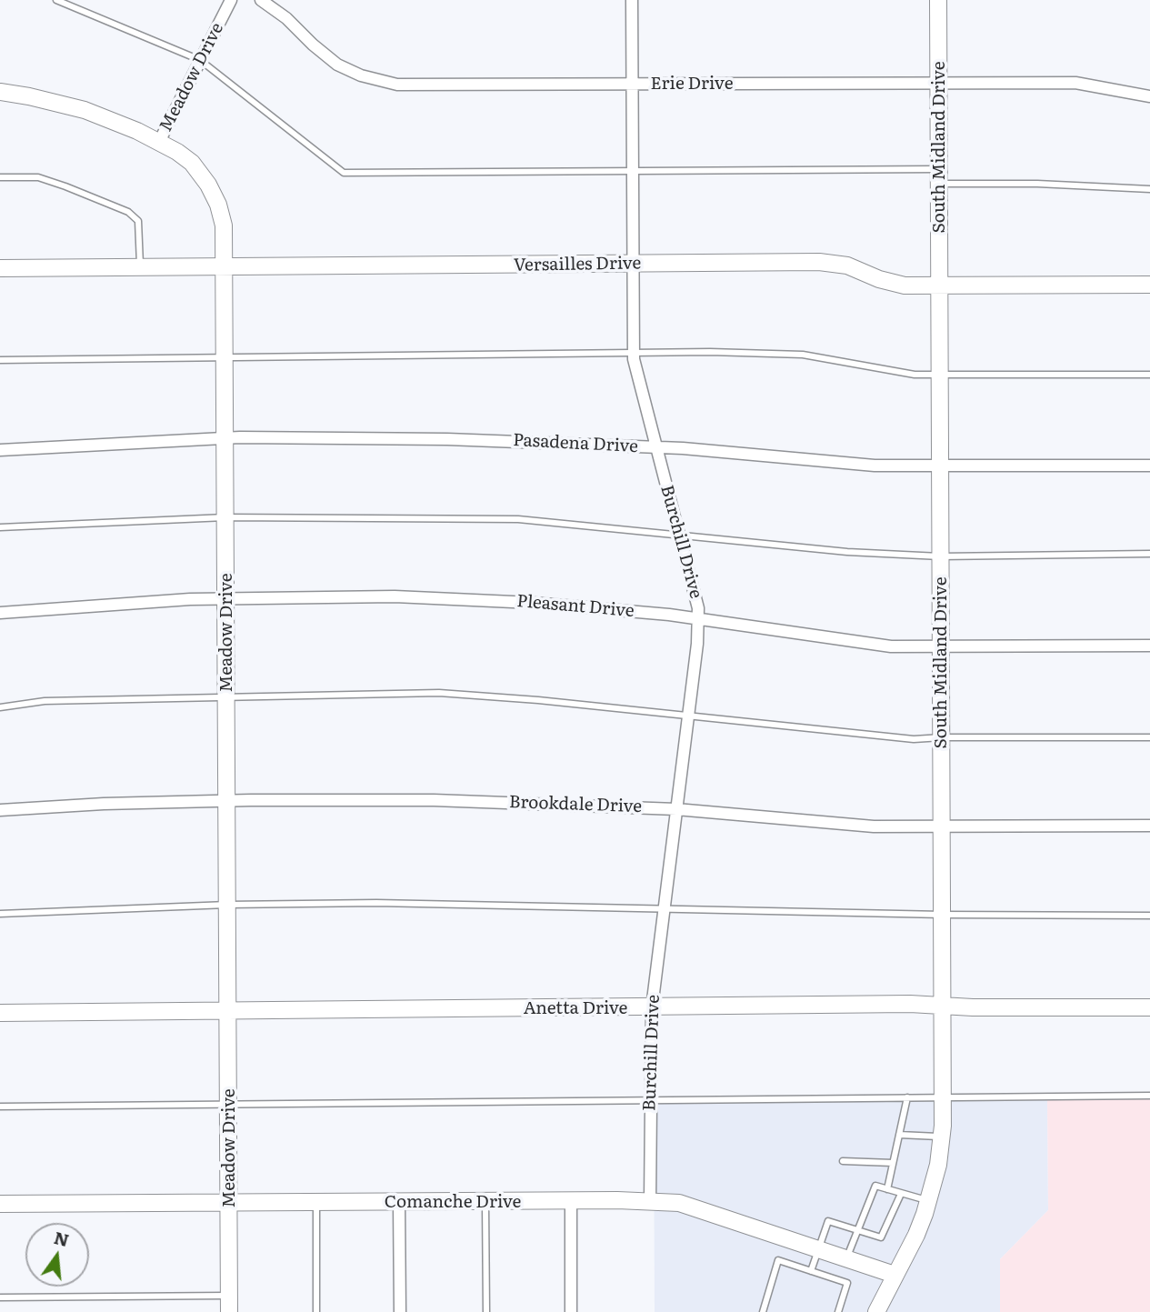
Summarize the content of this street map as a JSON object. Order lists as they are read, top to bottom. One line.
{"streets":{"street":["Meadow Drive","Erie Drive","South Midland Drive","Versailles Drive","Pasadena Drive","Burchill Drive","Pleasant Drive","Brookdale Drive","Anetta Drive","Comanche Drive"]},"crossings":[["Meadow Drive","Versailles Drive"],["Meadow Drive","Pasadena Drive"],["Meadow Drive","Pleasant Drive"],["Meadow Drive","Brookdale Drive"],["Meadow Drive","Anetta Drive"],["Meadow Drive","Comanche Drive"],["Erie Drive","South Midland Drive"],["Erie Drive","Burchill Drive"],["South Midland Drive","Versailles Drive"],["South Midland Drive","Pasadena Drive"],["South Midland Drive","Pleasant Drive"],["South Midland Drive","Brookdale Drive"],["South Midland Drive","Anetta Drive"],["South Midland Drive","Comanche Drive"],["Versailles Drive","Burchill Drive"],["Pasadena Drive","Burchill Drive"],["Burchill Drive","Pleasant Drive"],["Burchill Drive","Brookdale Drive"],["Burchill Drive","Anetta Drive"],["Burchill Drive","Comanche Drive"]],"north":"top"}
